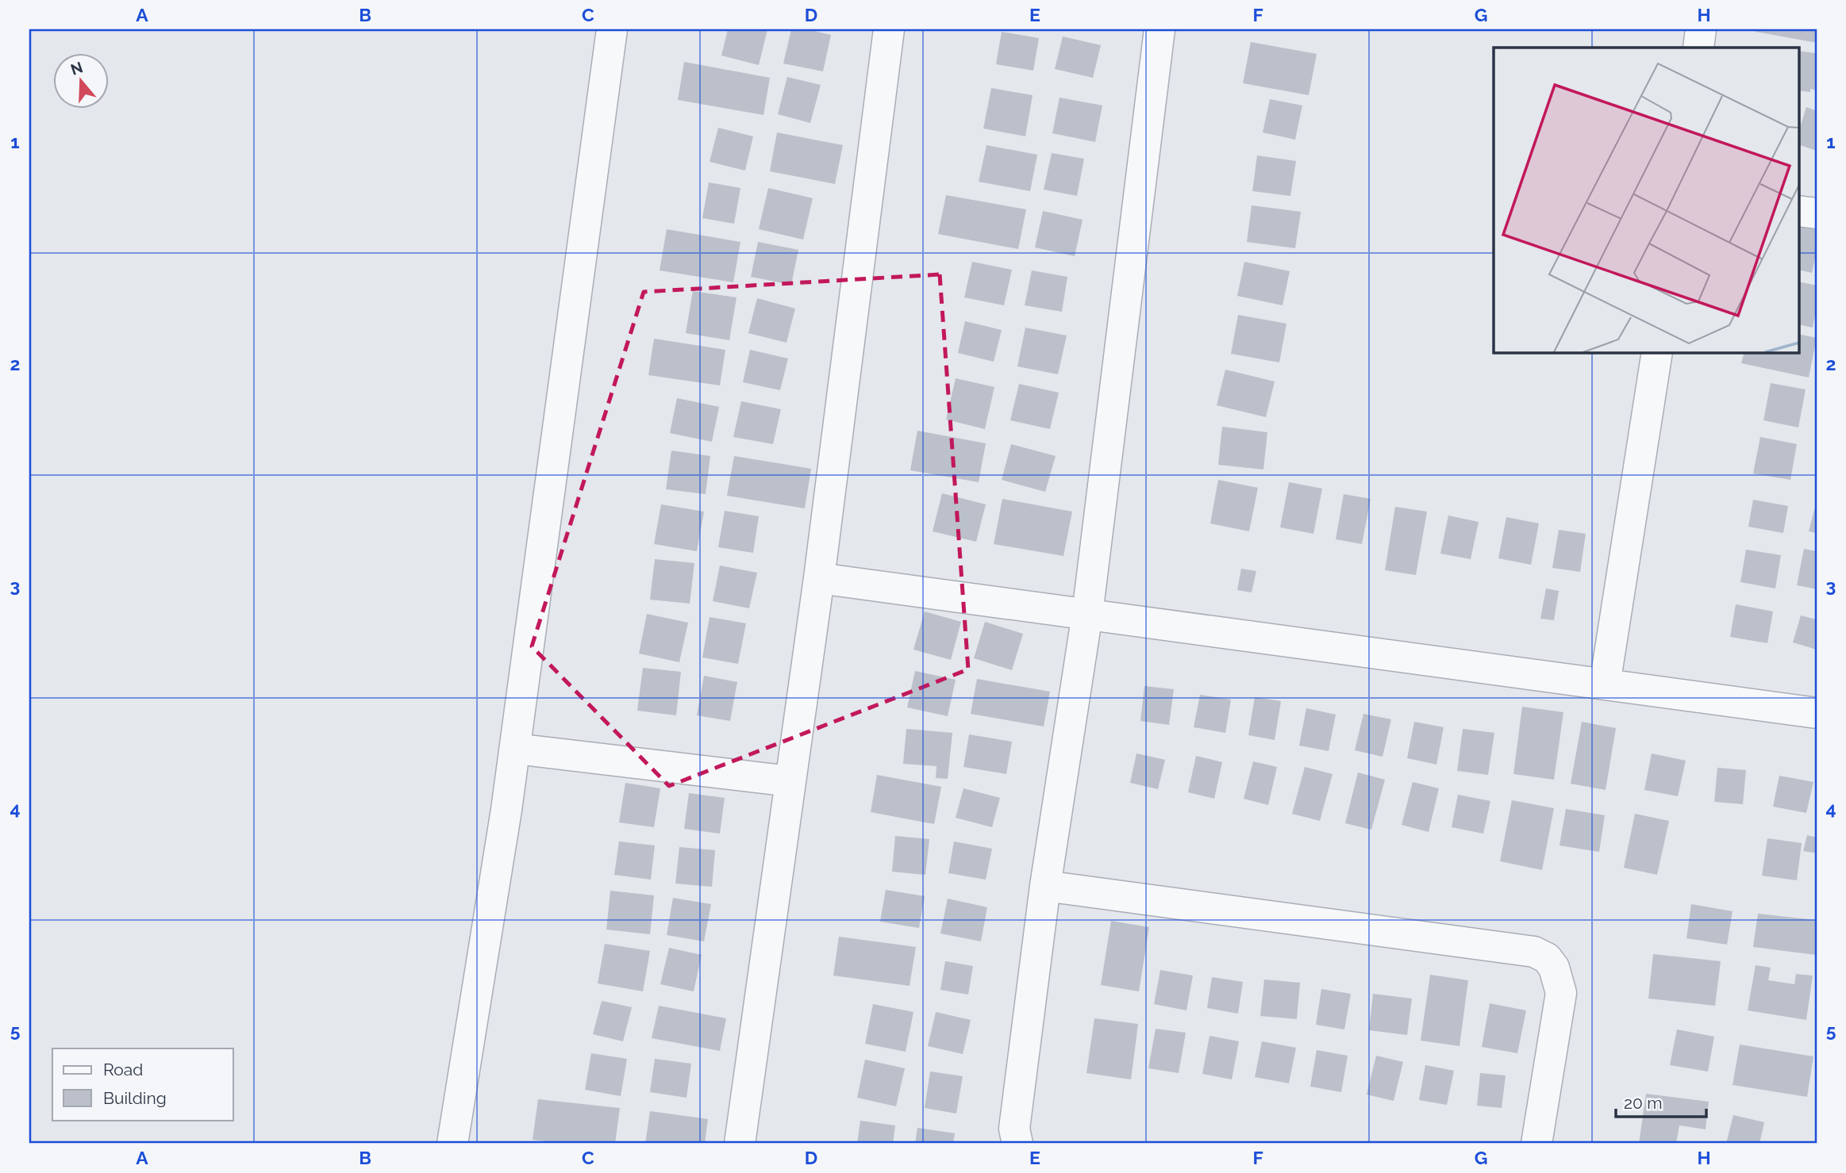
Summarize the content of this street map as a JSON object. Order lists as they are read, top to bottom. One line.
{"legend":["Road","Building"],"scale_bar":"20 m","north":"top","grid":{"columns":["A","B","C","D","E","F","G","H"],"rows":["1","2","3","4","5"]}}
